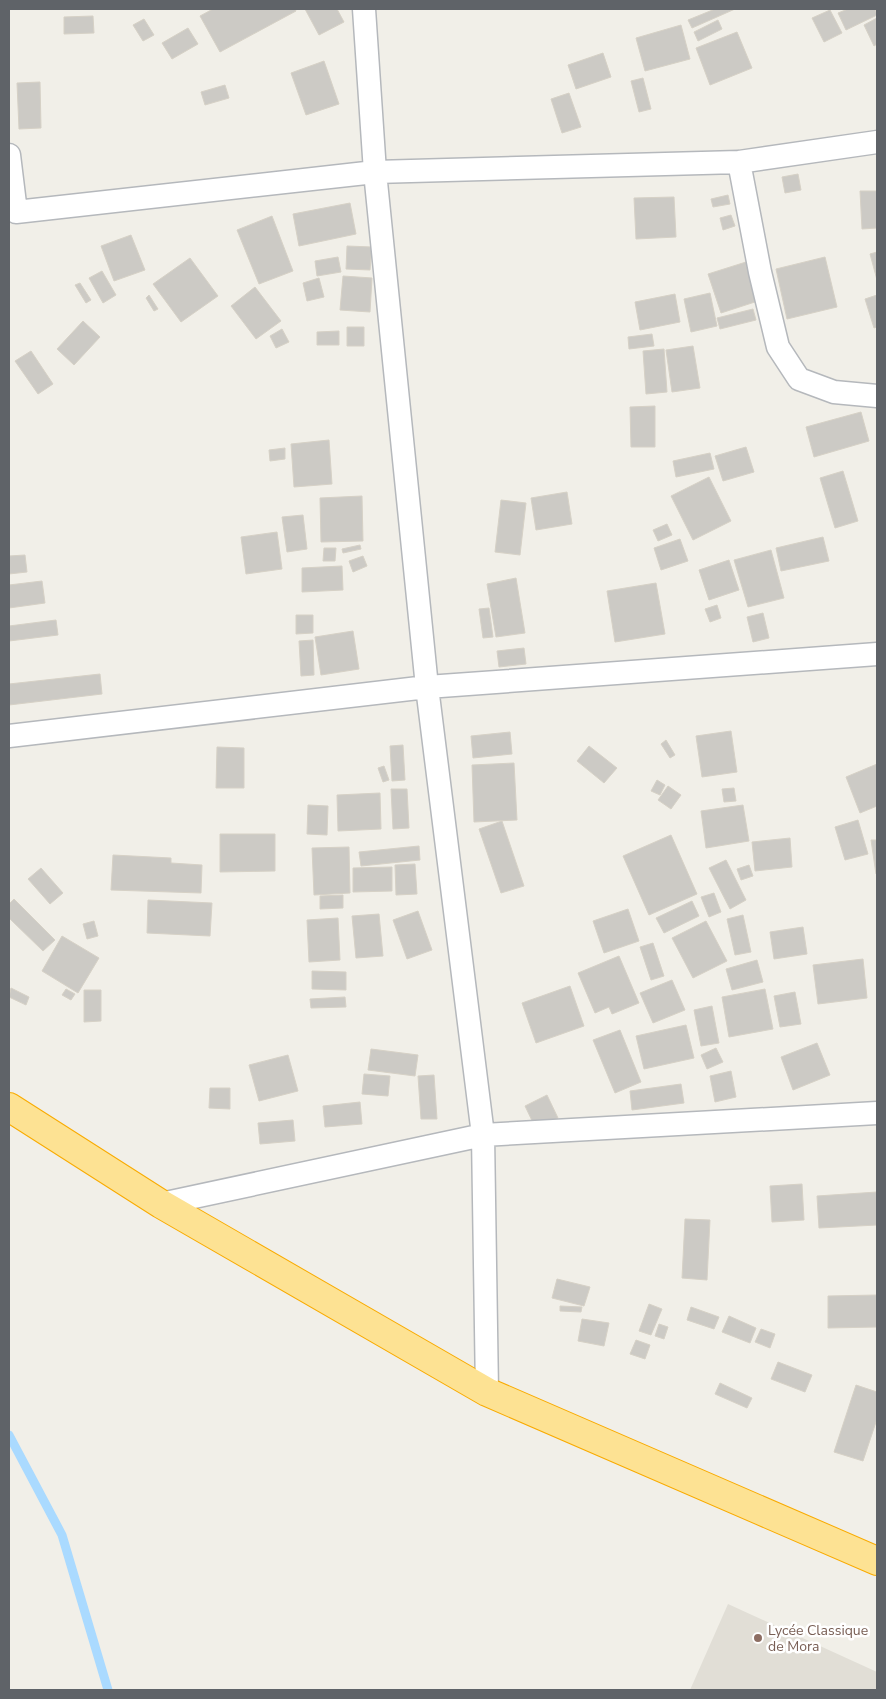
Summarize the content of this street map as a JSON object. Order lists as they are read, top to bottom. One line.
{"places":["Lycée Classique de Mora"]}
